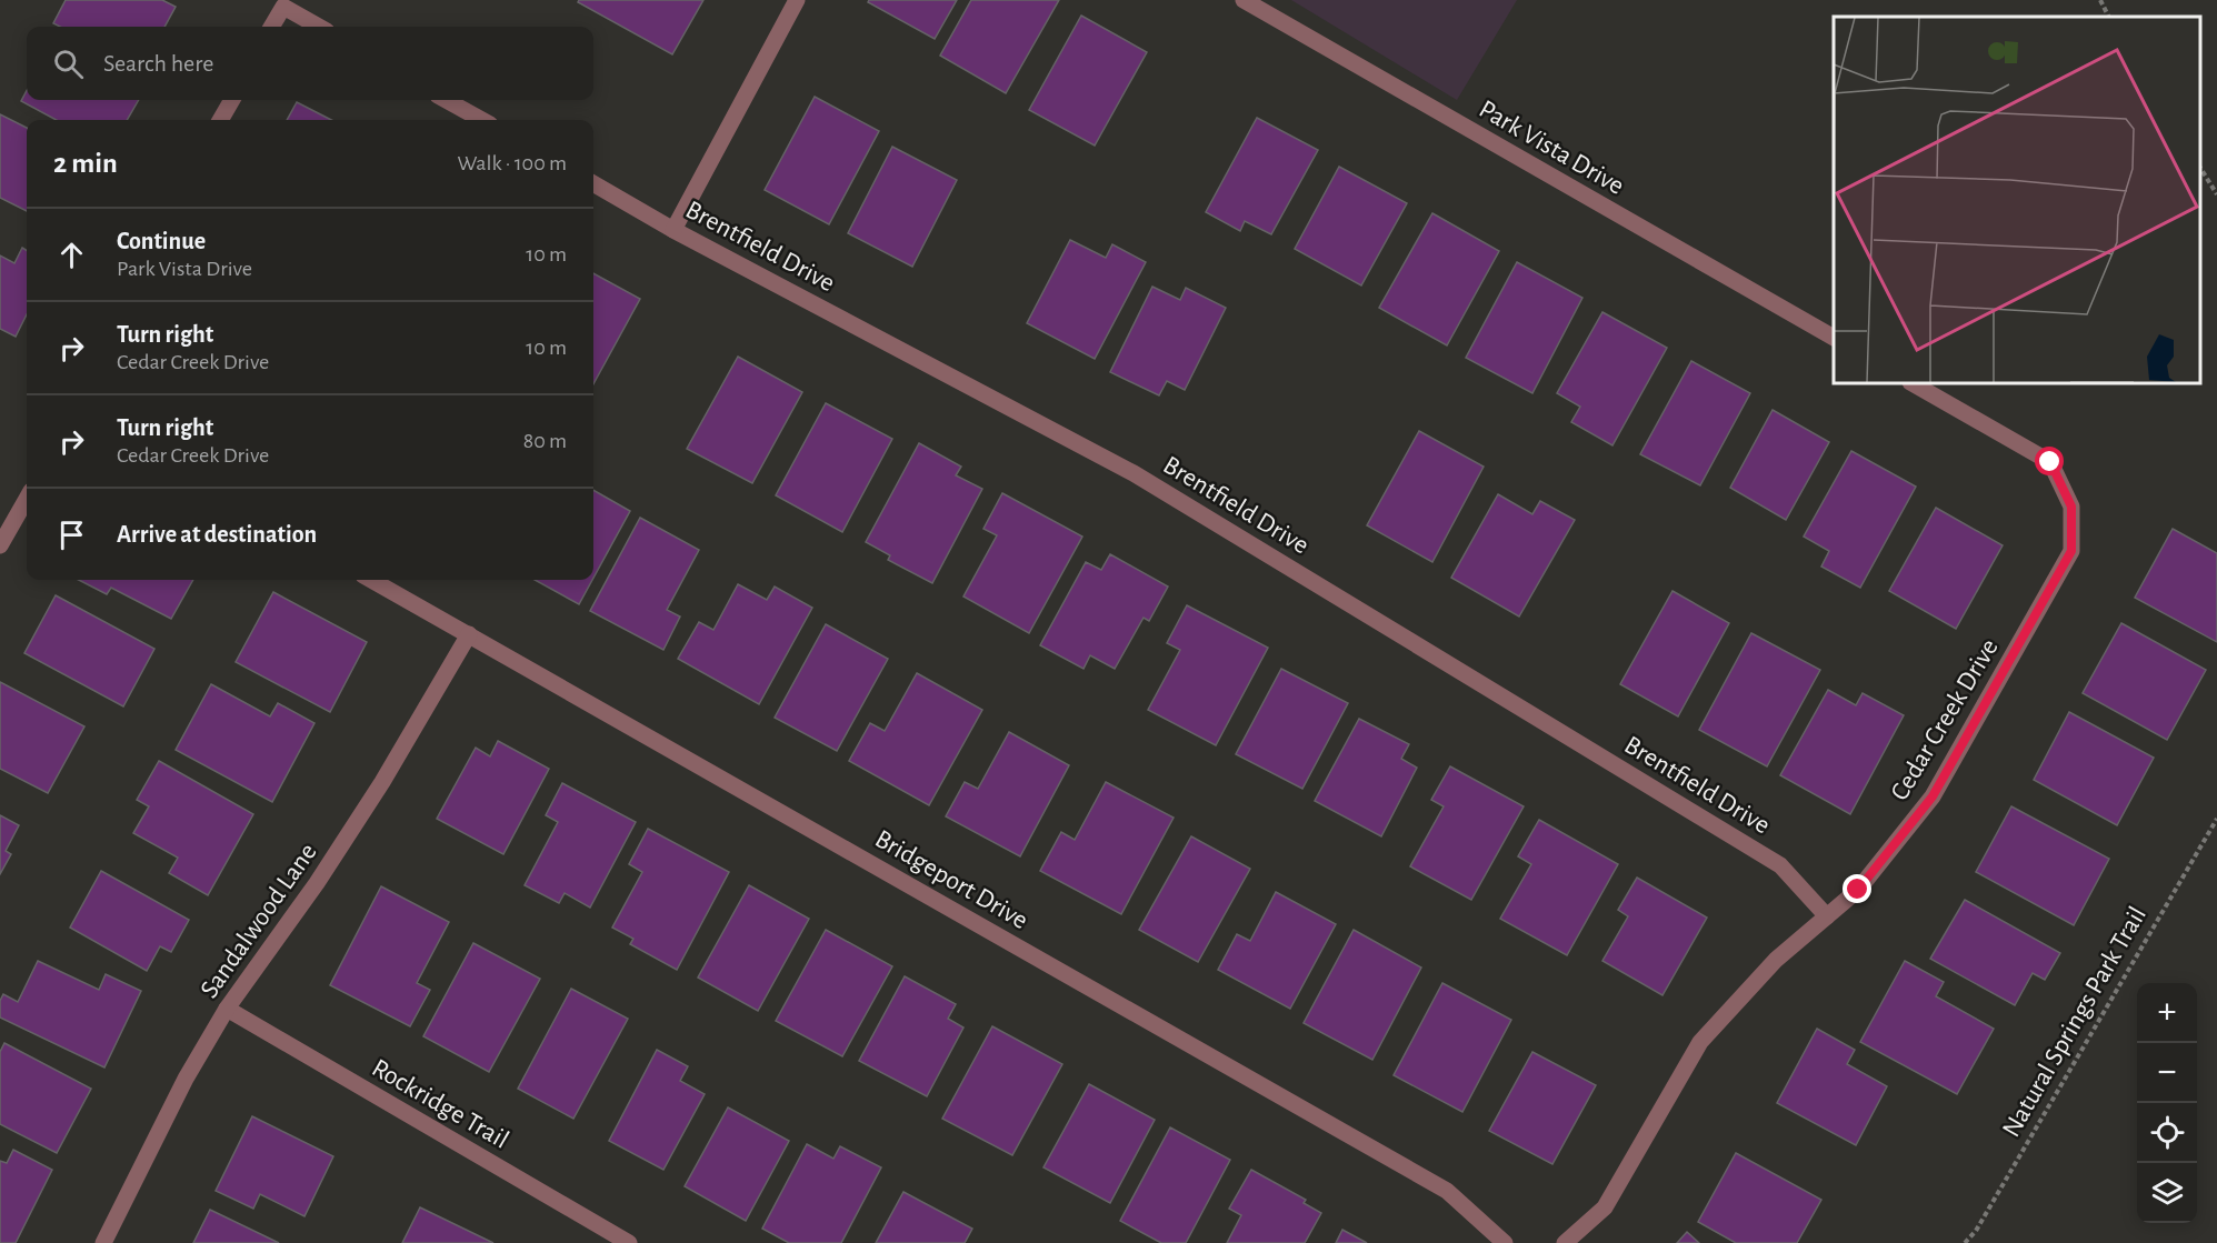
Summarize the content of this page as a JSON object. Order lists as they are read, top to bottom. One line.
{"streets":{"street":["Park Vista Drive","Brentfield Drive","Cedar Creek Drive","Bridgeport Drive","Sandalwood Lane","Rockridge Trail"],"path":["Natural Springs Park Trail"]},"crossings":[["Brentfield Drive","Cedar Creek Drive"],["Bridgeport Drive","Sandalwood Lane"],["Sandalwood Lane","Rockridge Trail"]],"page":{"search":"Search here","heading":["2 min","Walk · 100 m"],"list":[["Continue","Park Vista Drive","10 m"],["Turn right","Cedar Creek Drive","10 m"],["Turn right","Cedar Creek Drive","80 m"],"Arrive at destination"],"map_buttons":["+","−"]}}
